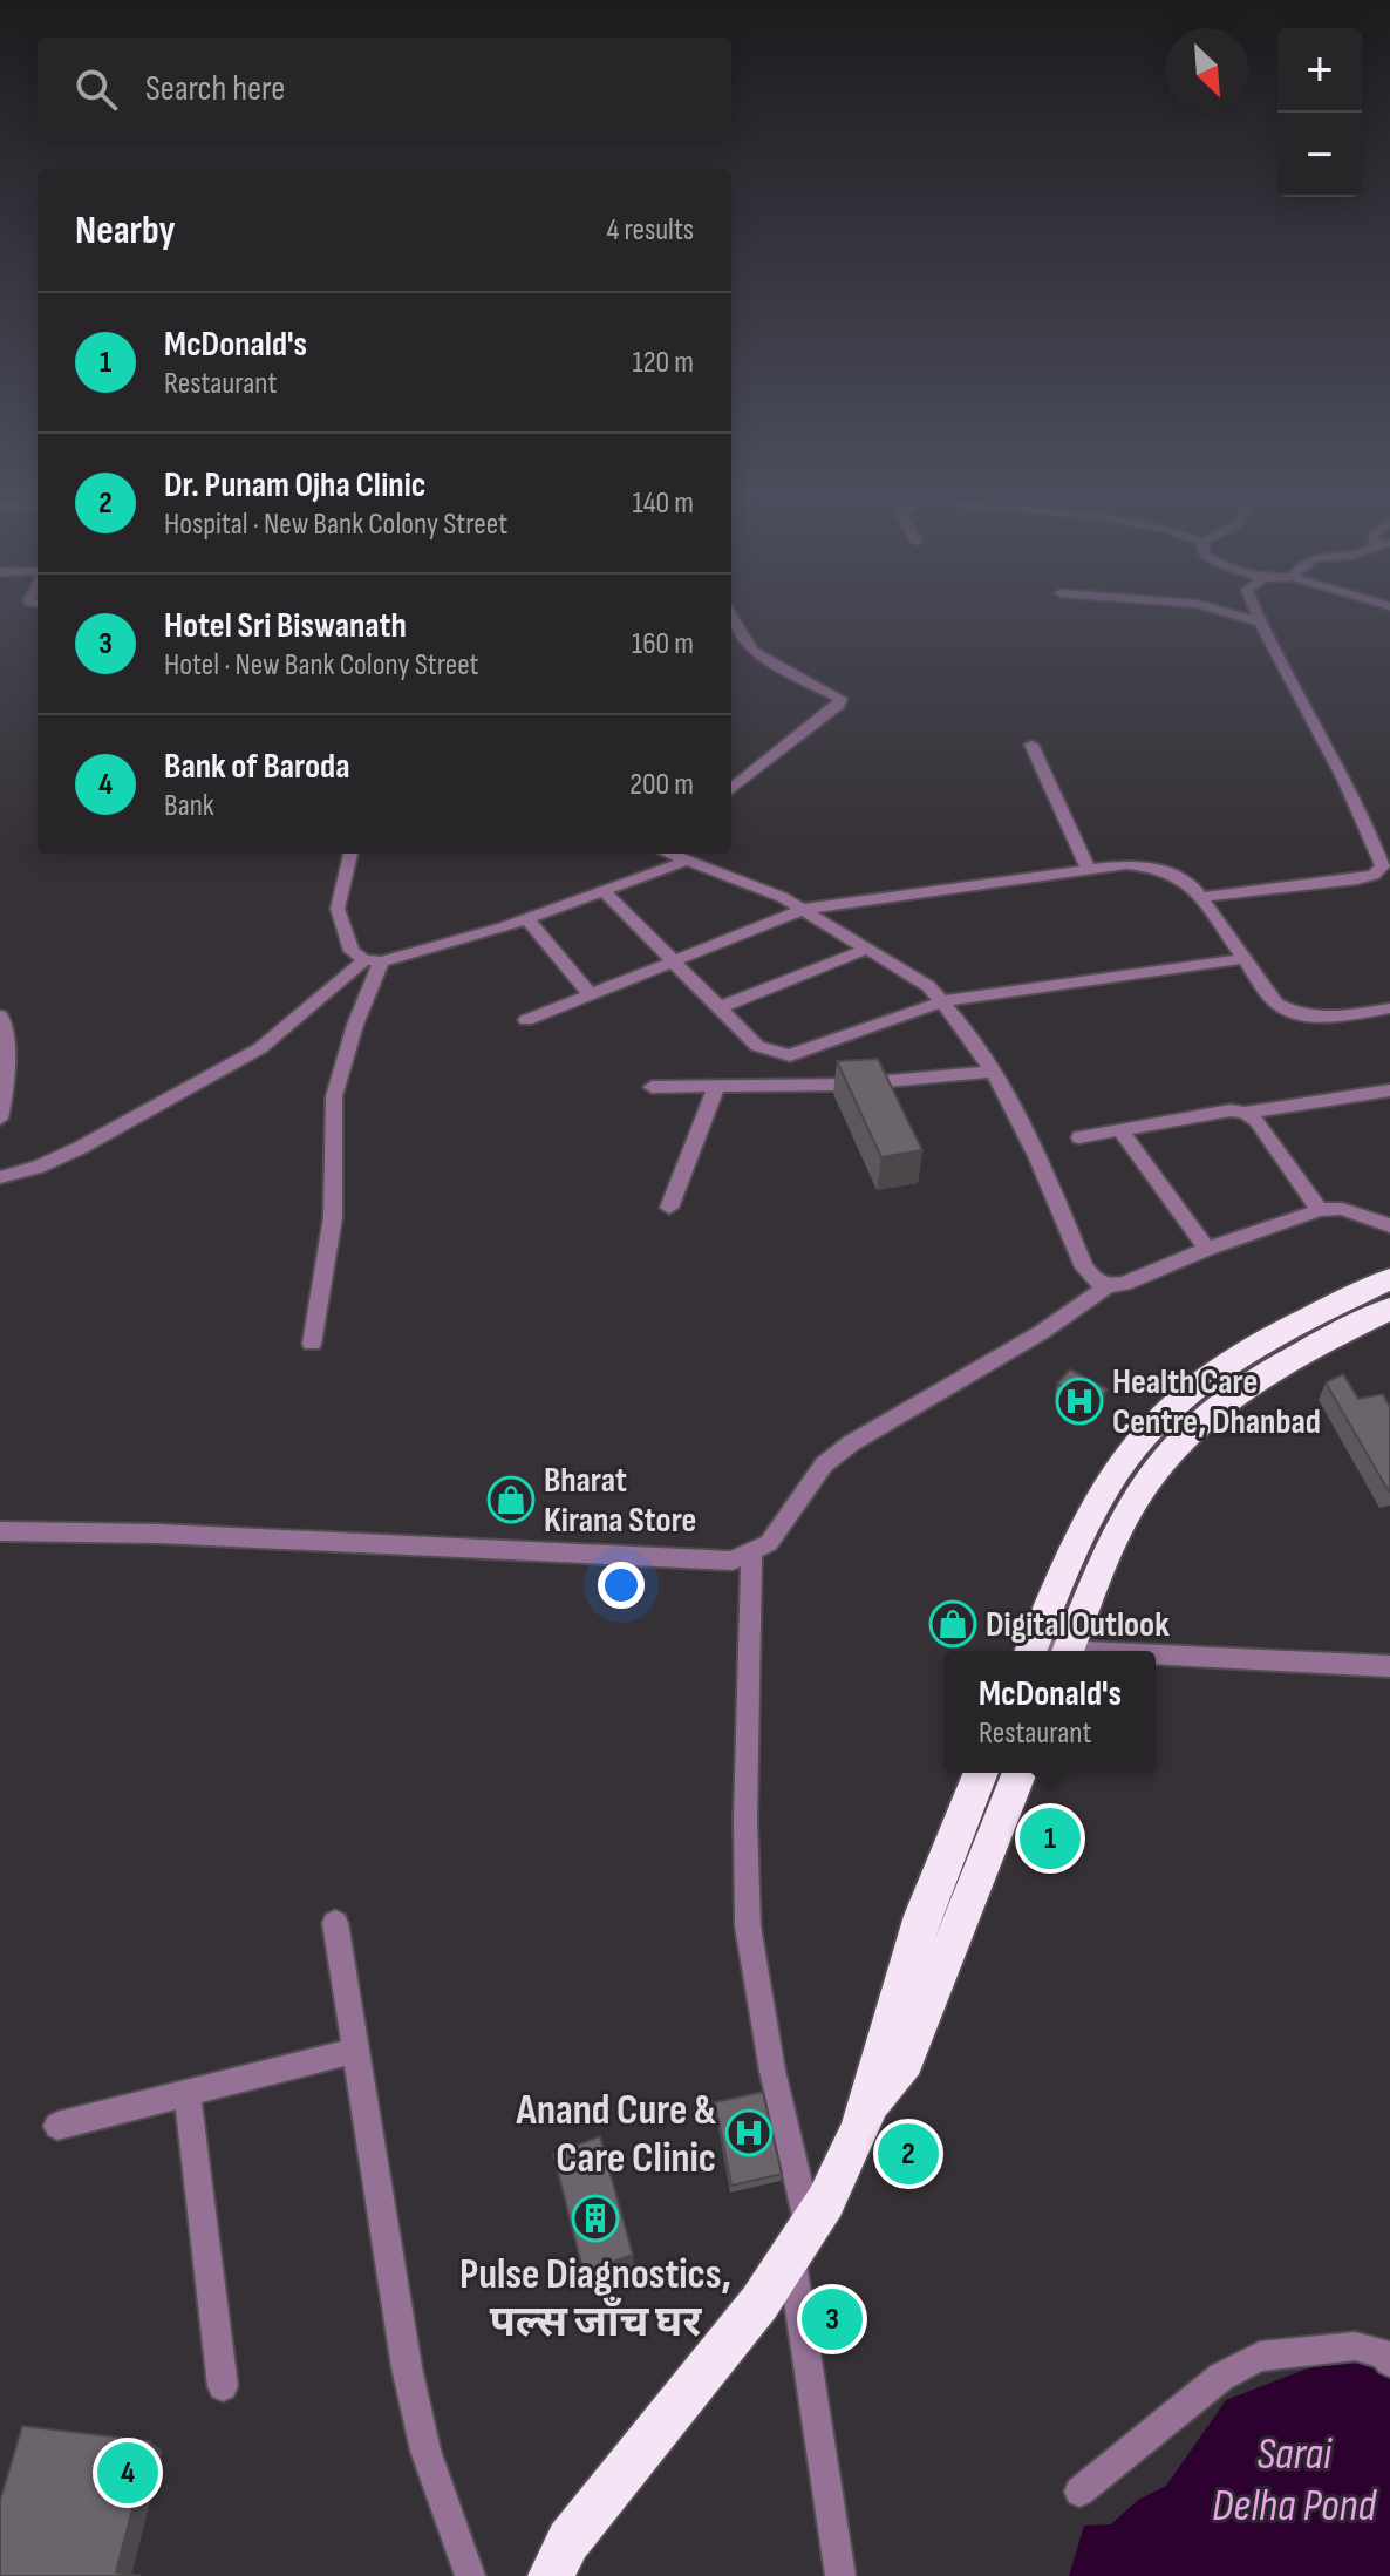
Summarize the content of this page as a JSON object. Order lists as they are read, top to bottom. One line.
{"water":["Sarai Delha Pond"],"places":{"hospital":["Health Care Centre, Dhanbad","Anand Cure & Care Clinic"],"shop":["Bharat Kirana Store","Digital Outlook"],"building":["Pulse Diagnostics, पल्स जाँच घर"]},"north":"bottom right","page":{"map_buttons":["+","−"],"search":"Search here","heading":["Nearby","4 results"],"list":[{"mark":"1","name":"McDonald's","note":"Restaurant","value":"120 m"},{"mark":"2","name":"Dr. Punam Ojha Clinic","note":"Hospital · New Bank Colony Street","value":"140 m"},{"mark":"3","name":"Hotel Sri Biswanath","note":"Hotel · New Bank Colony Street","value":"160 m"},{"mark":"4","name":"Bank of Baroda","note":"Bank","value":"200 m"}],"popup":["McDonald's","Restaurant"],"pins":["1","2","3","4"]}}
